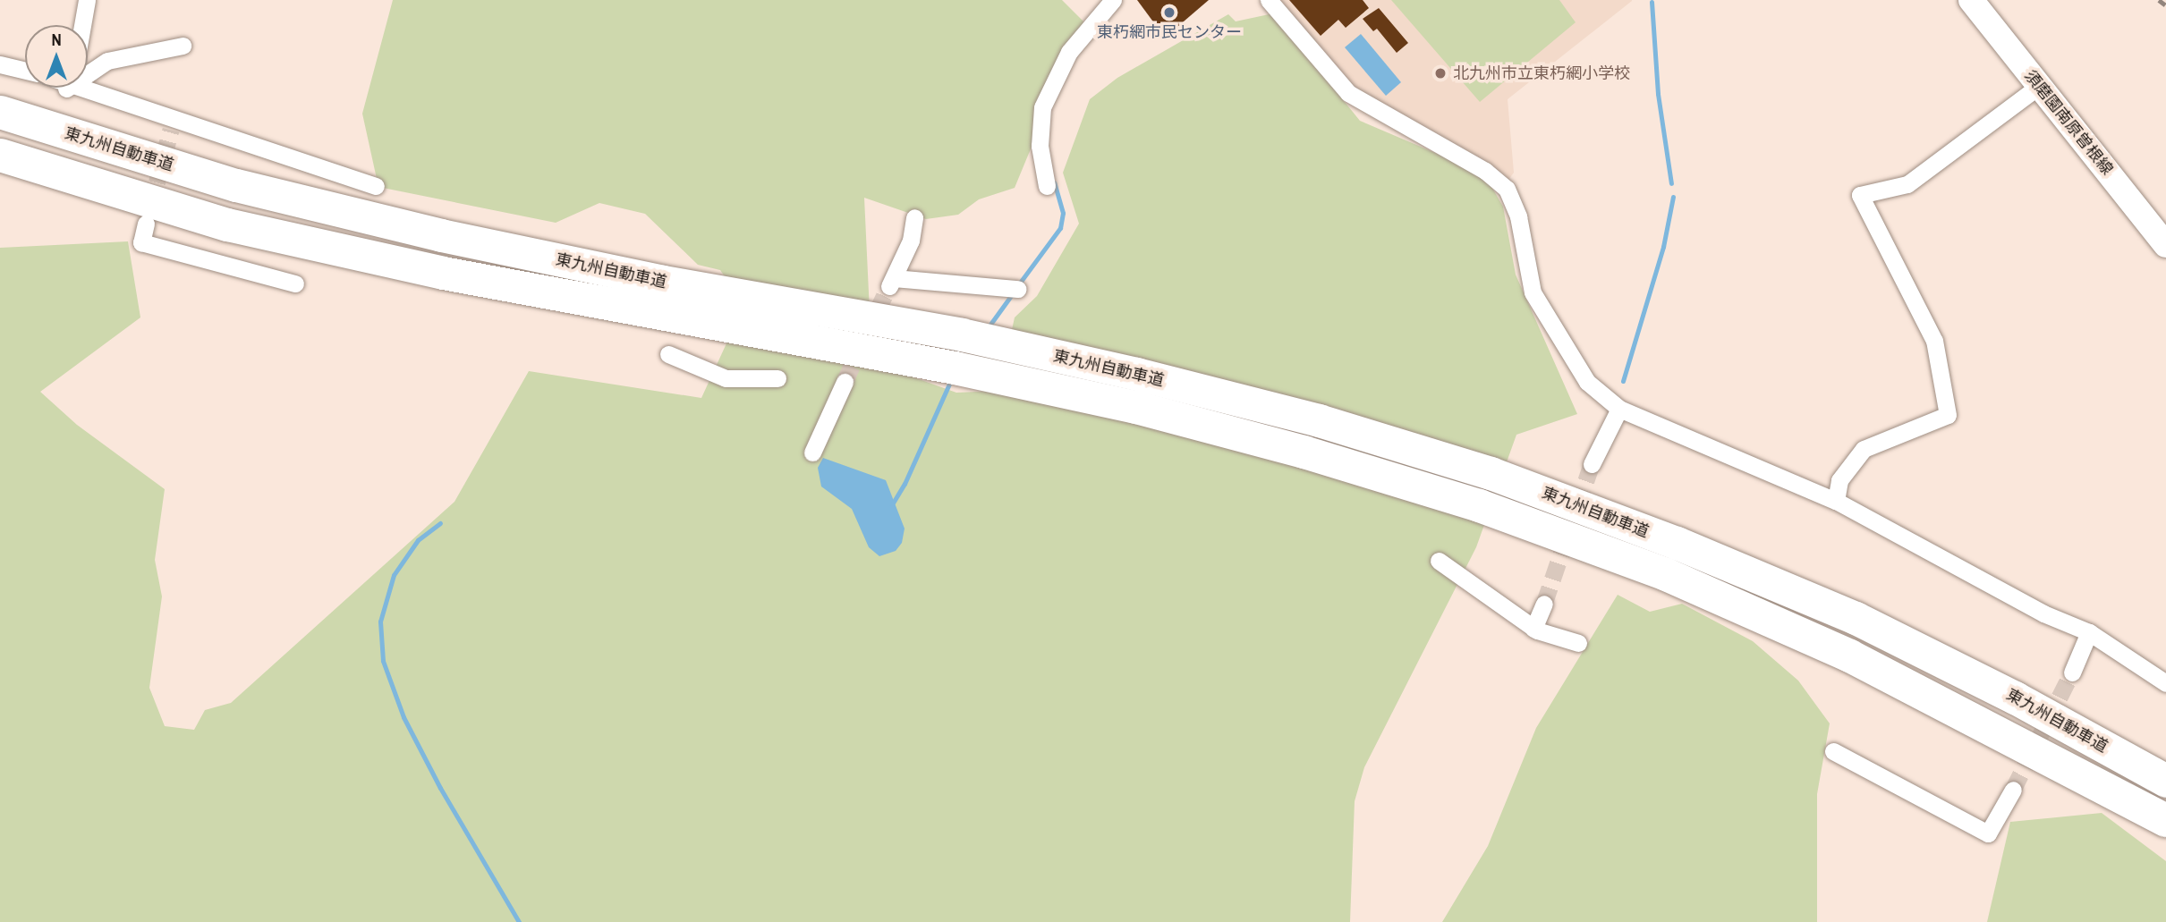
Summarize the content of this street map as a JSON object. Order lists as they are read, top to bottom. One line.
{"streets":{"highway":["東九州自動車道"],"main road":["須磨園南原曽根線"]},"places":["東朽網市民センター","北九州市立東朽網小学校"],"north":"top"}
